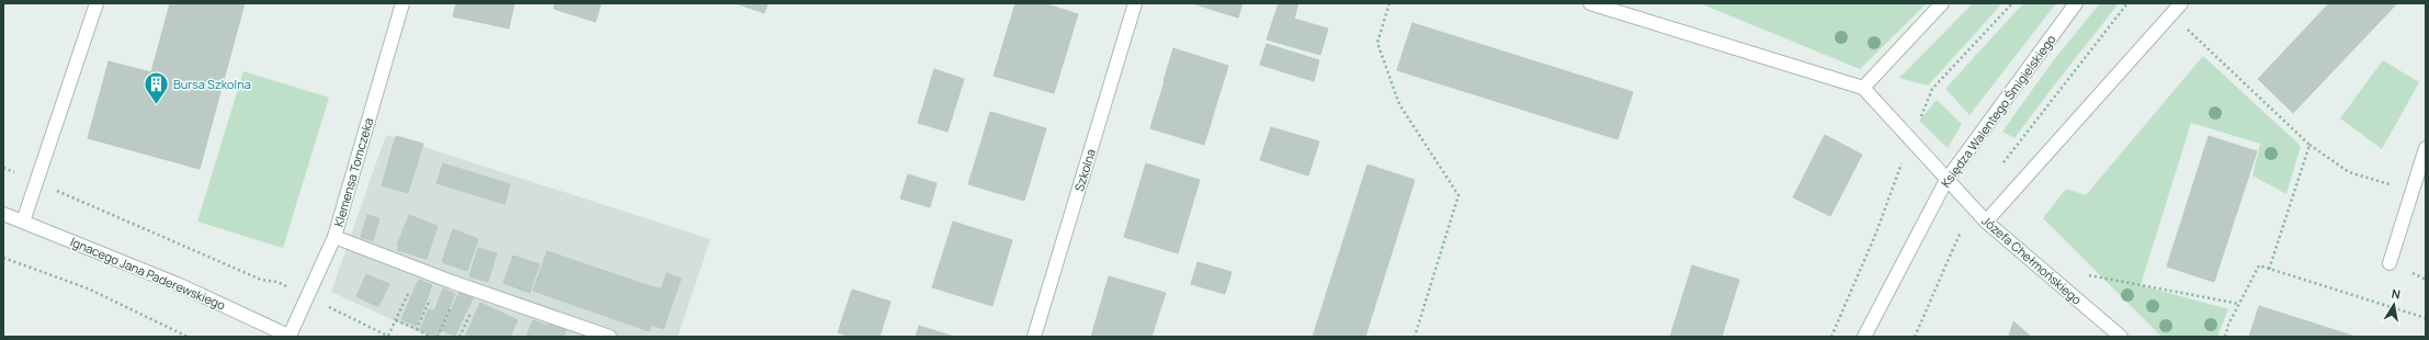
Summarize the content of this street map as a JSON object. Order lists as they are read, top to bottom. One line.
{"streets":{"street":["Księdza Walentego Śmigielskiego","Szkolna","Klemensa Tomczeka","Józefa Chełmońskiego","Ignacego Jana Paderewskiego"]},"crossings":[["Księdza Walentego Śmigielskiego","Józefa Chełmońskiego"],["Klemensa Tomczeka","Ignacego Jana Paderewskiego"]],"places":{"building":["Bursa Szkolna"]},"north":"top"}
